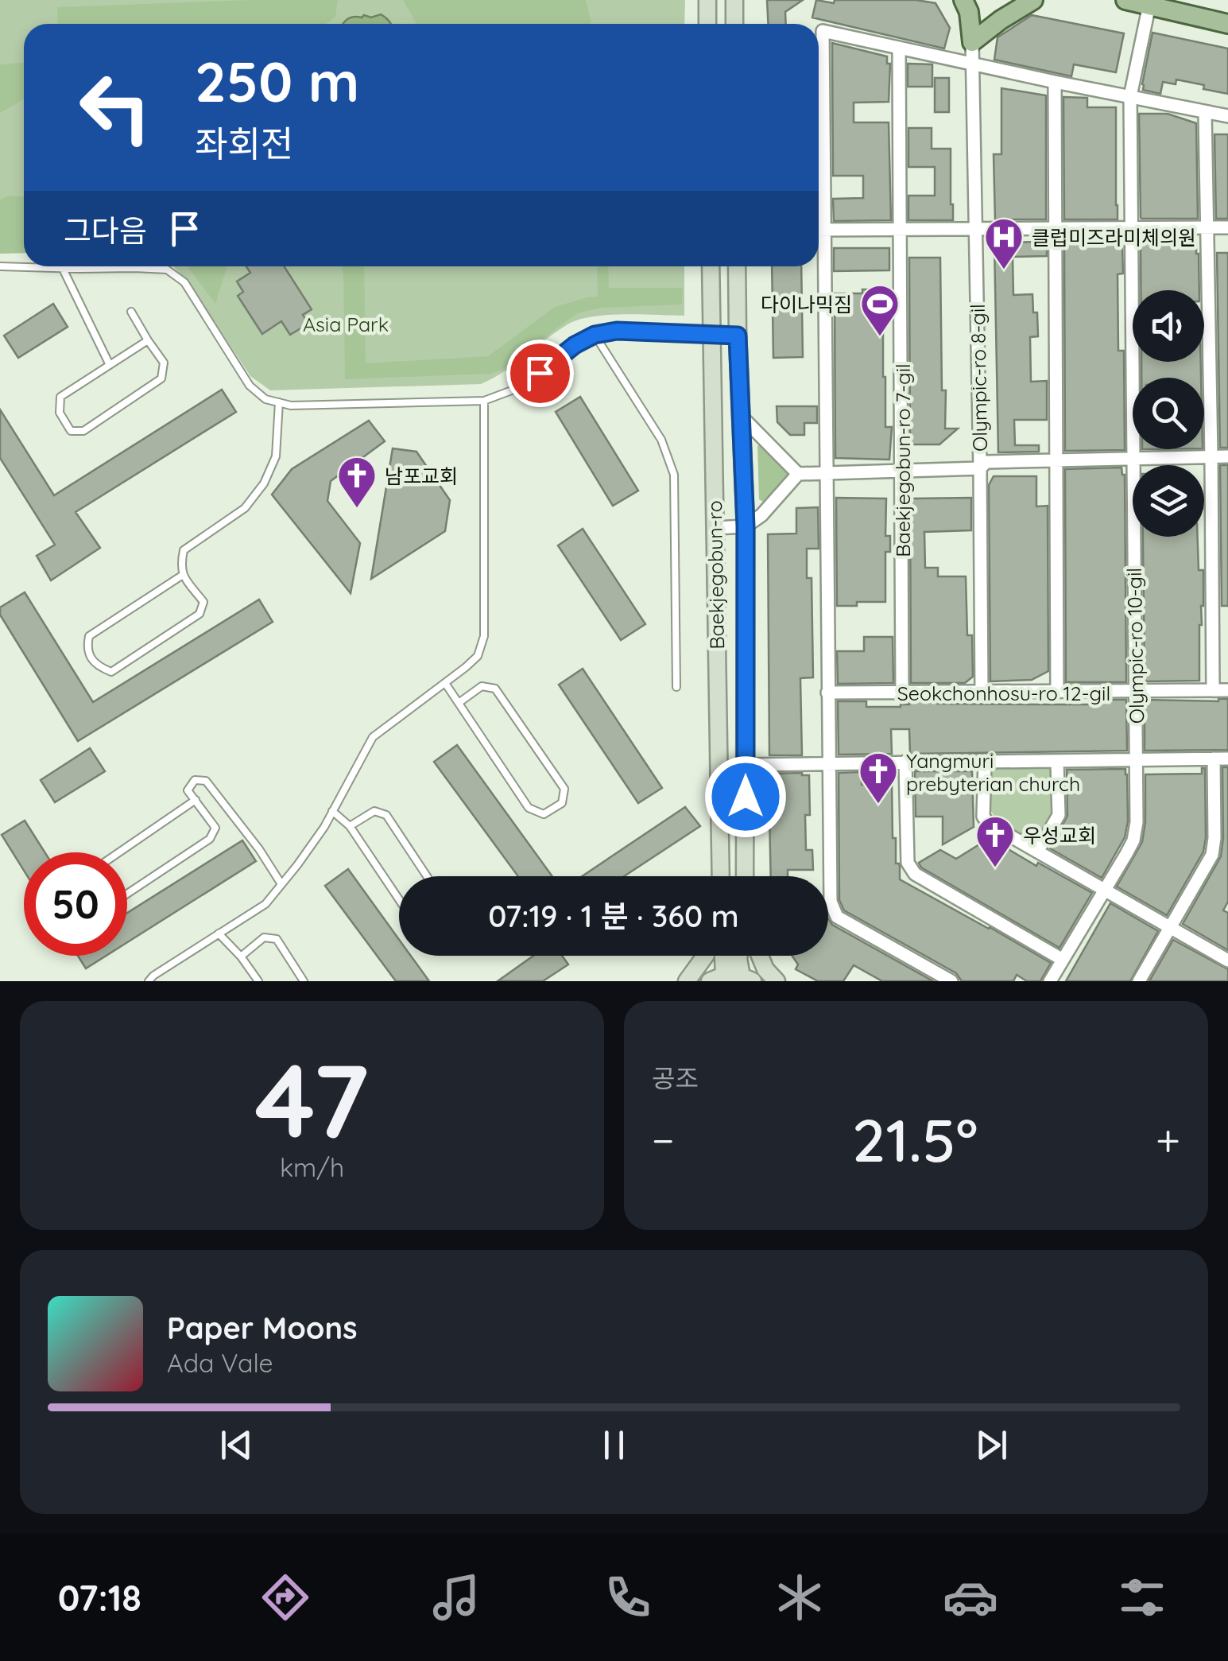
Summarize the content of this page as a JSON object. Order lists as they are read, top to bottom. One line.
{"streets":{"main road":["Baekjegobun-ro"],"street":["Olympic-ro 8-gil","Baekjegobun-ro 7-gil","Olympic-ro 10-gil","Seokchonhosu-ro 12-gil"]},"crossings":[["Olympic-ro 8-gil","Seokchonhosu-ro 12-gil"],["Baekjegobun-ro 7-gil","Seokchonhosu-ro 12-gil"],["Olympic-ro 10-gil","Seokchonhosu-ro 12-gil"]],"parks":["Asia Park"],"places":{"hospital":["클럽미즈라미체의원"],"sports":["다이나믹짐"],"church":["남포교회","Yangmuri prebyterian church","우성교회"]},"page":{"turn":["250 m","좌회전"],"then":"그다음","limit":"50","trip":"07:19 · 1 분 · 360 m","tile":[["47","km/h"],"공조"],"heat":["−","21.5°","+"],"song":["Paper Moons","Ada Vale"],"tabs":"07:18"}}
